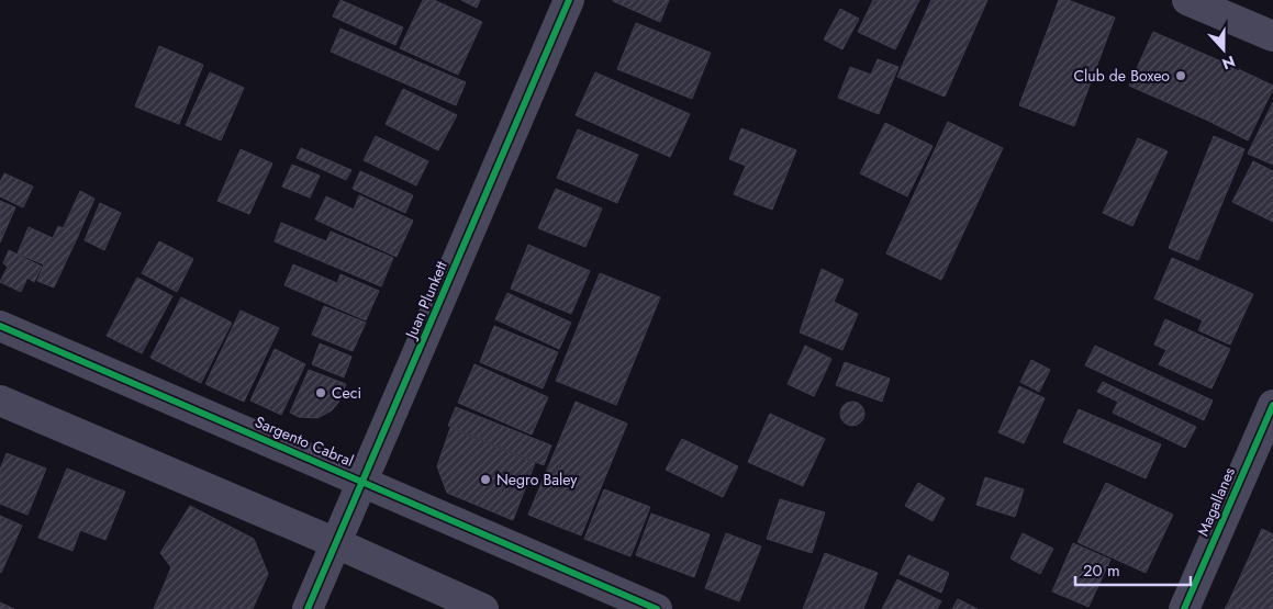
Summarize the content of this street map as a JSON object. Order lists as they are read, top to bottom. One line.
{"streets":{"street":["Juan Plunkett","Sargento Cabral","Magallanes"]},"crossings":[["Juan Plunkett","Sargento Cabral"]],"places":["Club de Boxeo","Ceci","Negro Baley"],"scale_bar":"20 m","north":"bottom"}
